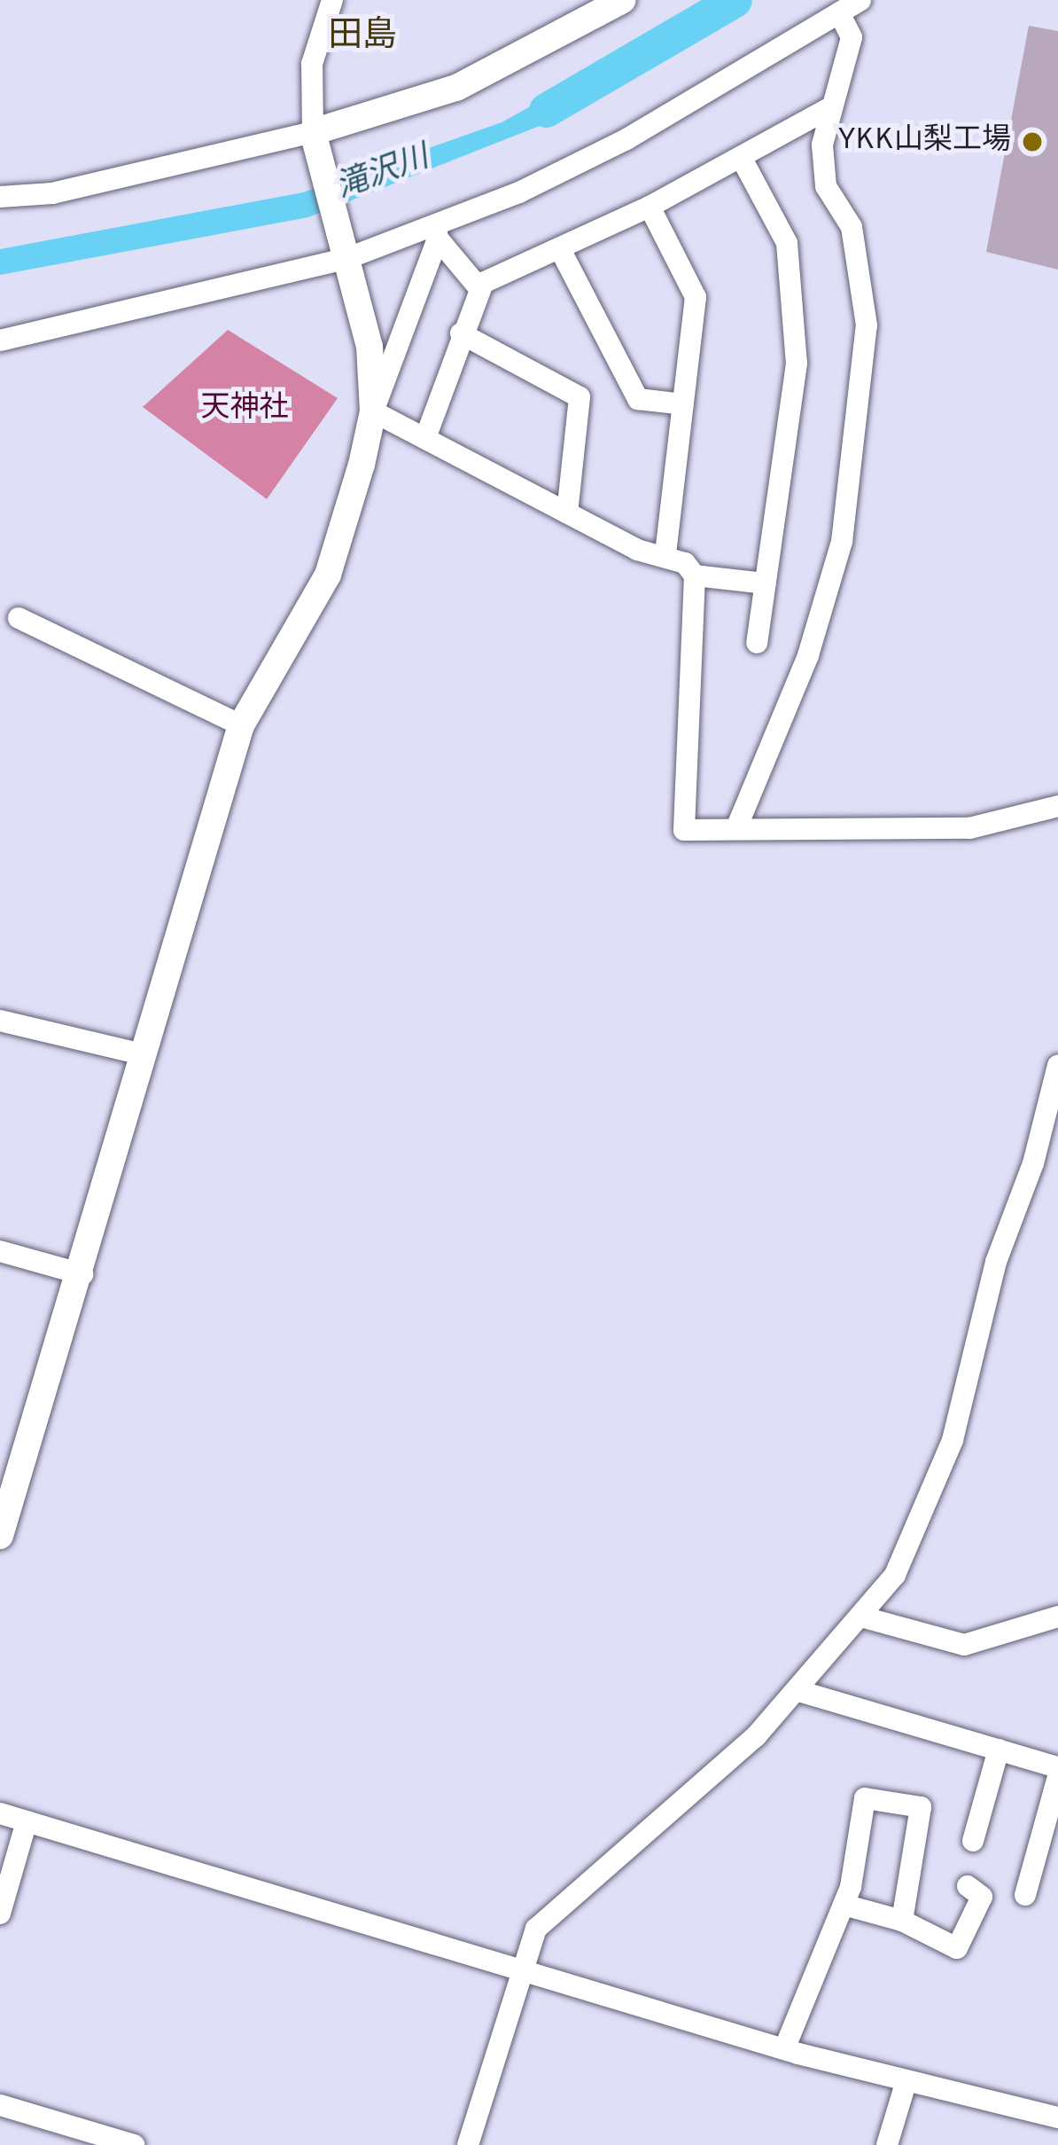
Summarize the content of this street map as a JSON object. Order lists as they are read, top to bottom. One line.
{"districts":["田島"],"water":["滝沢川"],"parks":["天神社"],"places":["YKK山梨工場"]}
